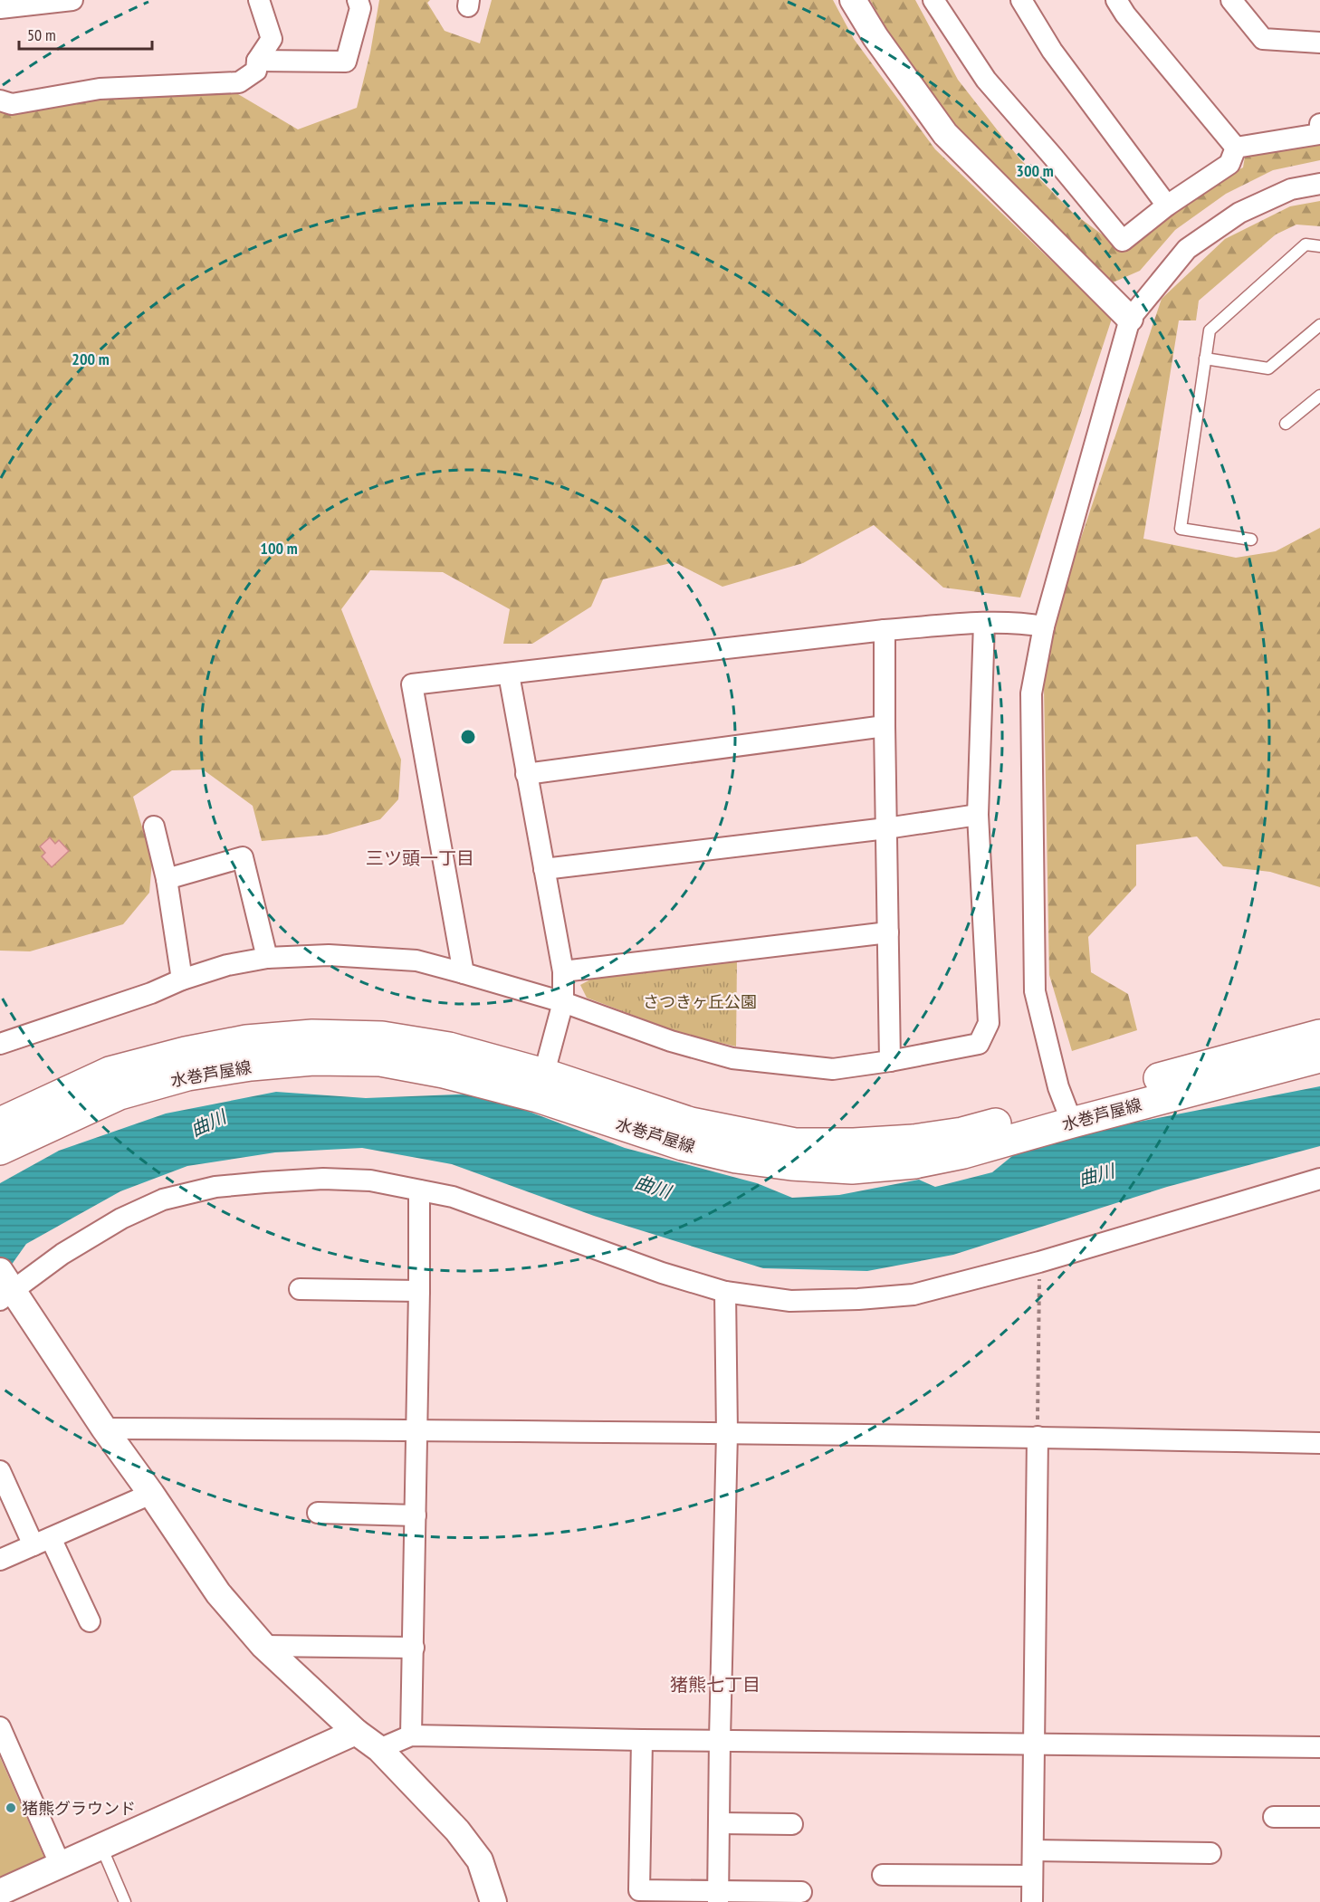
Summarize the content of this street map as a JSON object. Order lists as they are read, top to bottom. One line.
{"streets":{"main road":["水巻芦屋線"]},"districts":["三ツ頭一丁目","猪熊七丁目"],"water":["曲川"],"parks":["さつきヶ丘公園"],"places":["猪熊グラウンド"],"scale_bar":"50 m","rings":["300 m","200 m","100 m"]}
